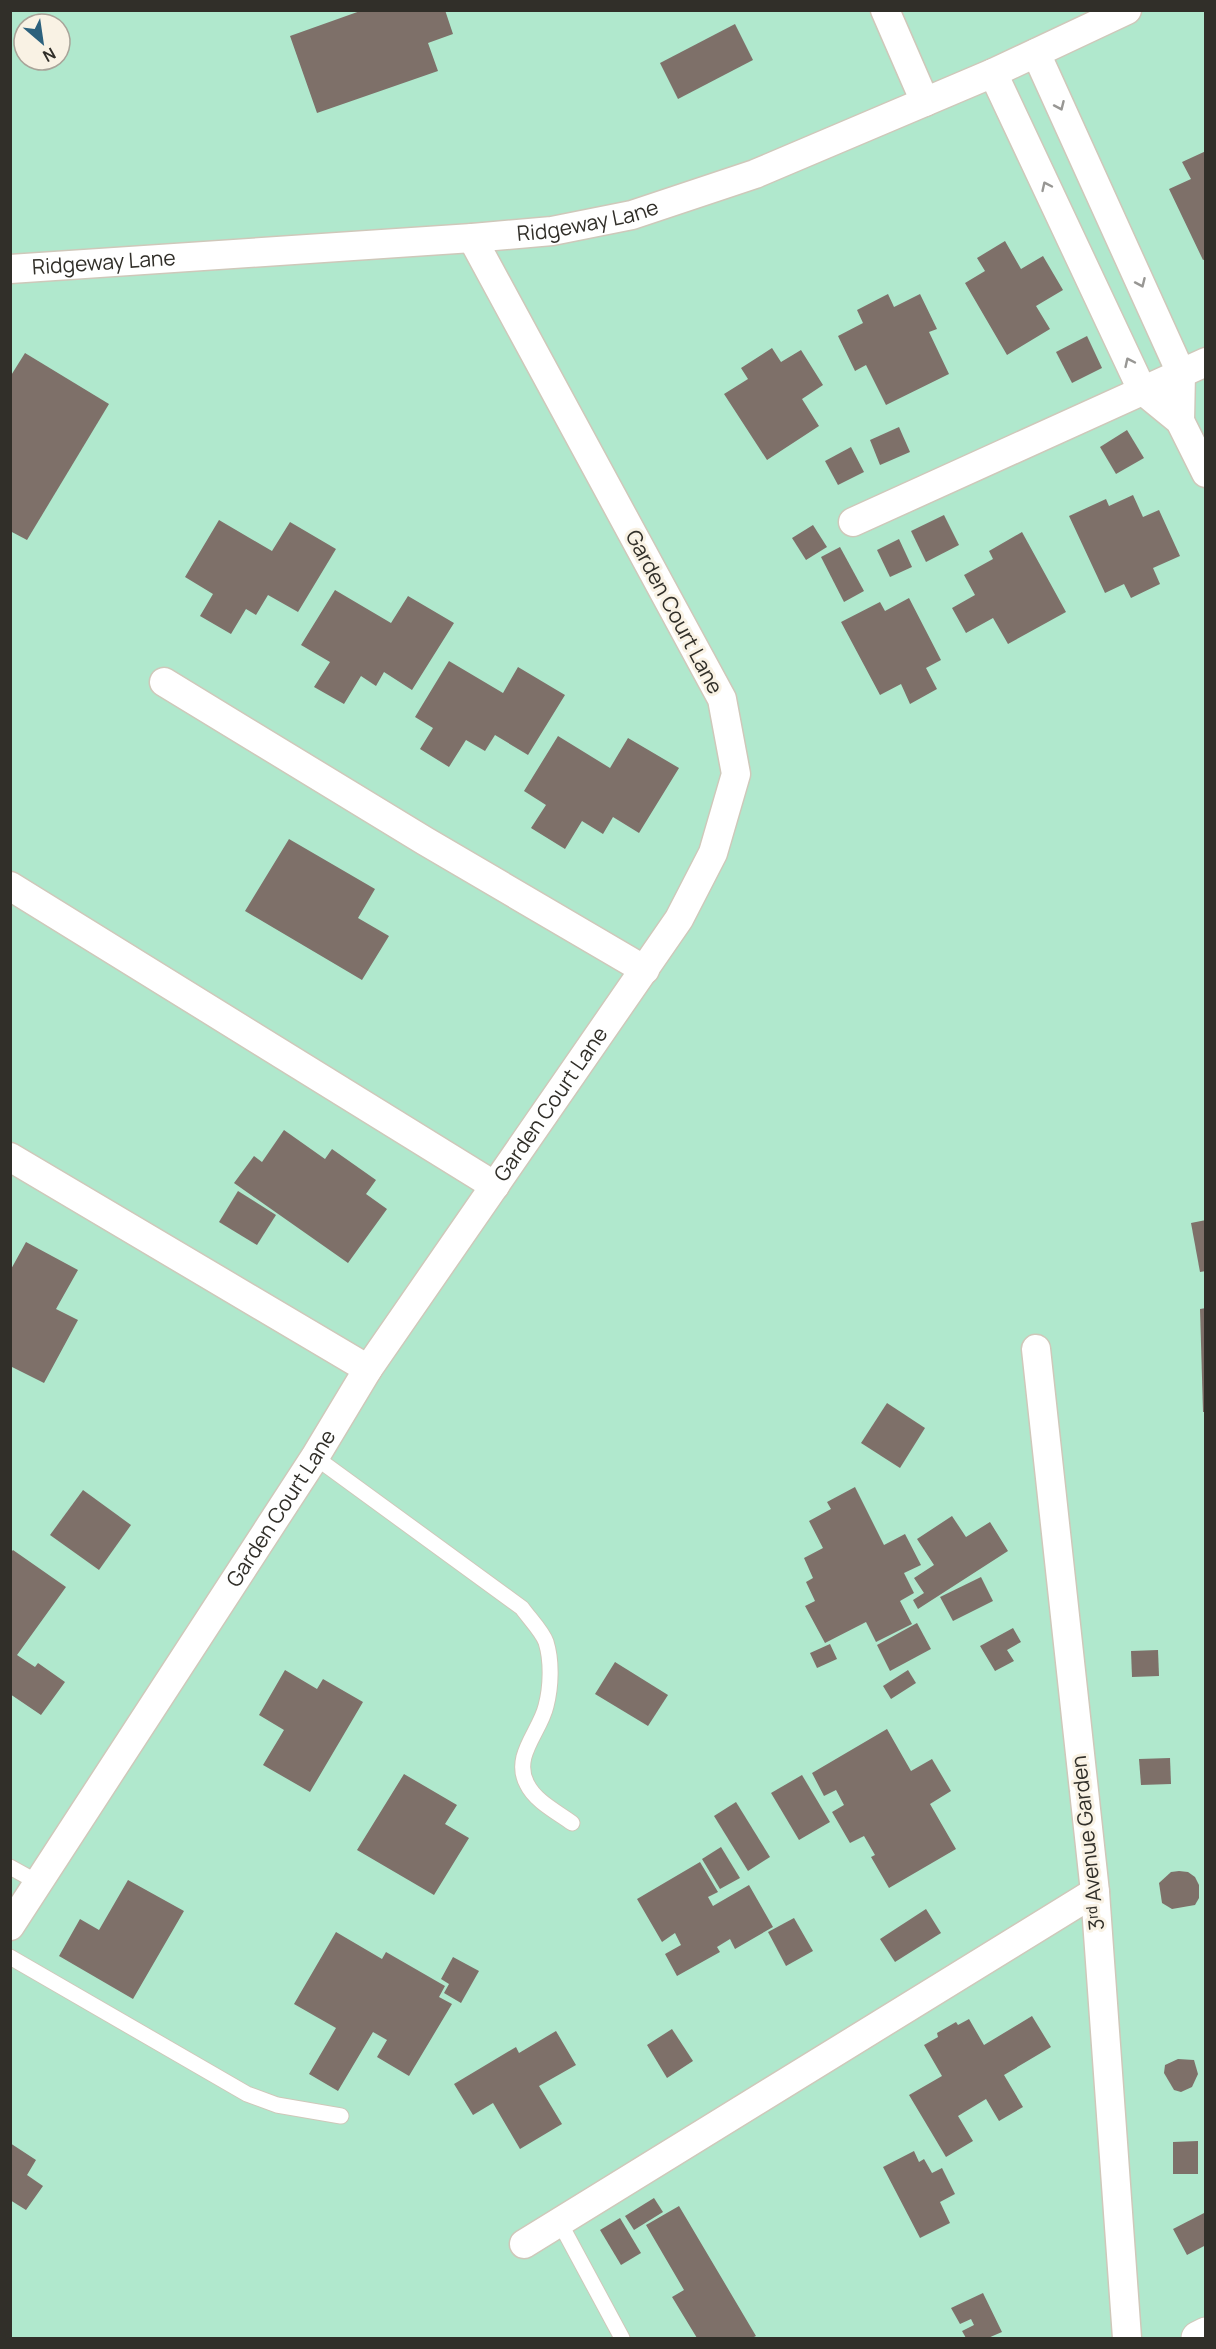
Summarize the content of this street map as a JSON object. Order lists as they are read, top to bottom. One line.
{"streets":{"street":["Ridgeway Lane","Garden Court Lane","3ʳᵈ Avenue Garden"]},"crossings":[["Ridgeway Lane","Garden Court Lane"]],"north":"bottom right"}
